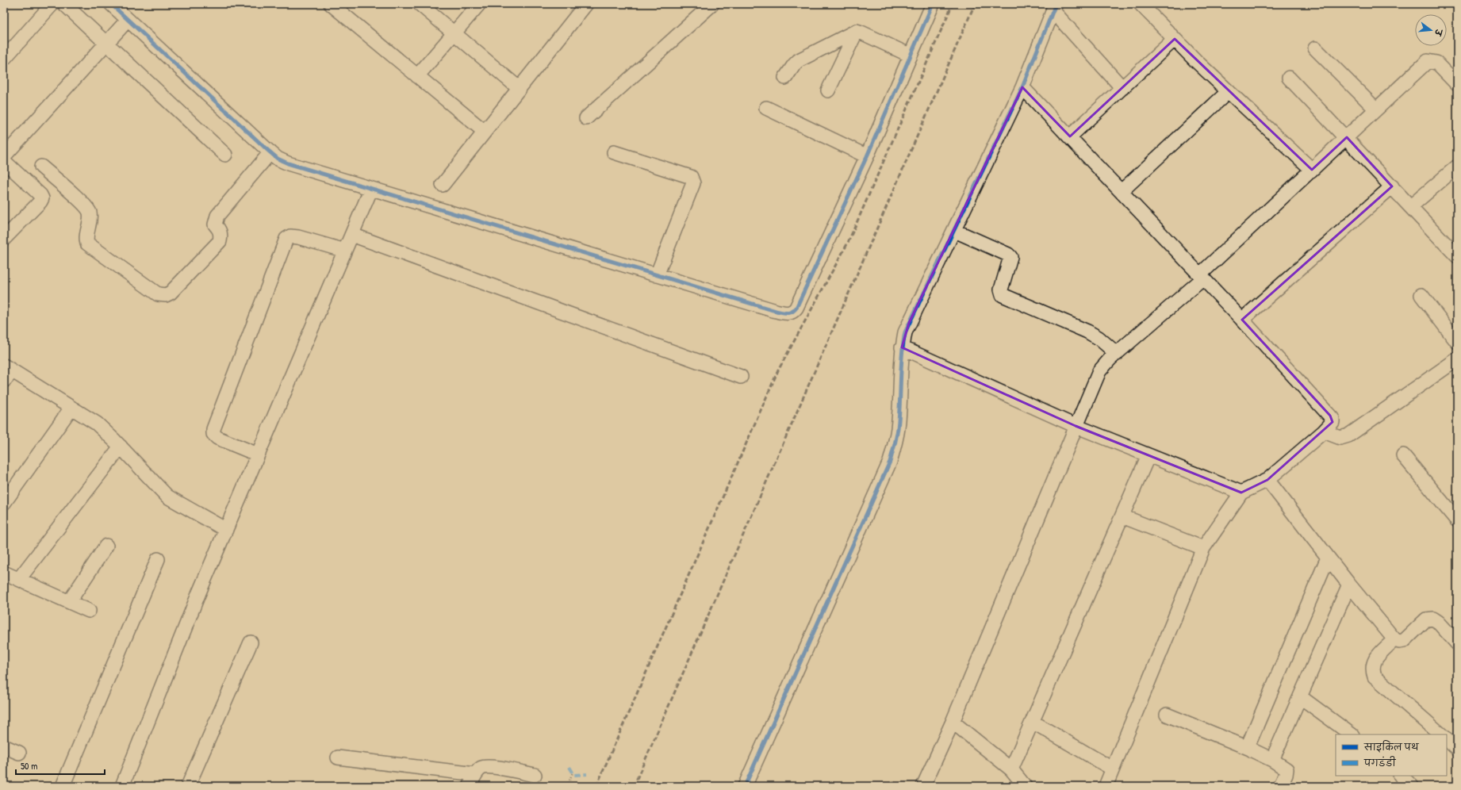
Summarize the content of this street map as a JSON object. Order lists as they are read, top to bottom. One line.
{"legend":["साइकिल पथ","पगडंडी"],"scale_bar":"50 m","north":"right"}
